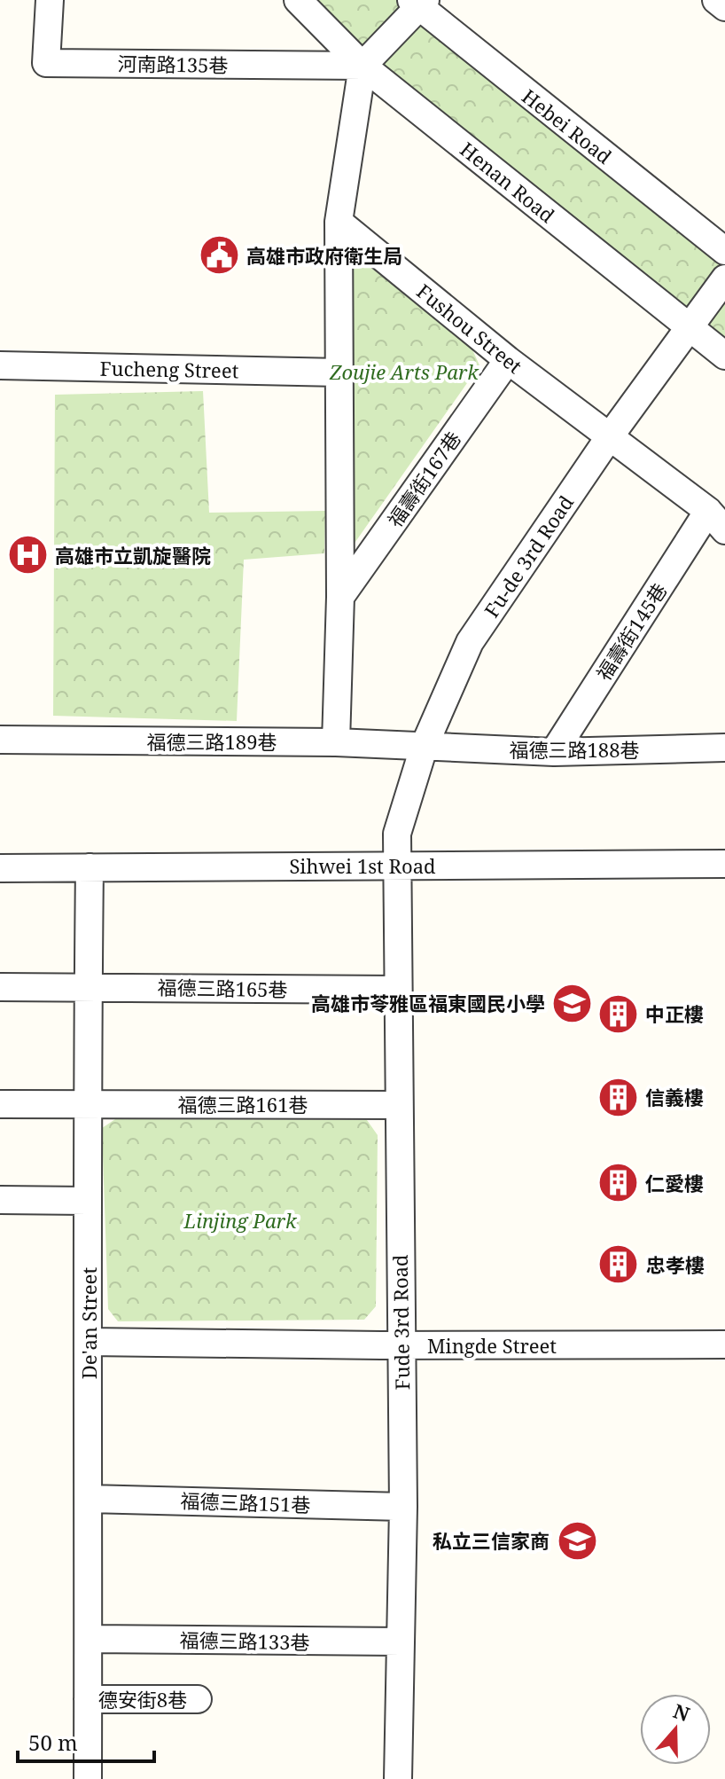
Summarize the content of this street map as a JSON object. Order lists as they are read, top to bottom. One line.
{"streets":{"street":["河南路135巷","Hebei Road","Henan Road","Fushou Street","Fucheng Street","福壽街167巷","Fu-de 3rd Road","福壽街145巷","福德三路189巷","福德三路188巷","Sihwei 1st Road","福德三路165巷","福德三路161巷","Fude 3rd Road","De'an Street","Mingde Street","福德三路151巷","福德三路133巷","德安街8巷"]},"crossings":[["河南路135巷","Henan Road"],["Henan Road","Fu-de 3rd Road"],["Fushou Street","福壽街167巷"],["Fushou Street","Fu-de 3rd Road"],["Fushou Street","福壽街145巷"],["Fu-de 3rd Road","福德三路189巷"],["Fu-de 3rd Road","福德三路188巷"],["Fu-de 3rd Road","Sihwei 1st Road"],["Fu-de 3rd Road","Fude 3rd Road"],["福壽街145巷","福德三路188巷"],["福德三路189巷","福德三路188巷"],["Sihwei 1st Road","Fude 3rd Road"],["Sihwei 1st Road","De'an Street"],["福德三路165巷","Fude 3rd Road"],["福德三路165巷","De'an Street"],["福德三路161巷","Fude 3rd Road"],["福德三路161巷","De'an Street"],["Fude 3rd Road","Mingde Street"],["Fude 3rd Road","福德三路151巷"],["Fude 3rd Road","福德三路133巷"],["De'an Street","Mingde Street"],["De'an Street","福德三路151巷"],["De'an Street","福德三路133巷"],["De'an Street","德安街8巷"]],"parks":["Zoujie Arts Park","Linjing Park"],"places":{"public building":["高雄市政府衛生局"],"hospital":["高雄市立凱旋醫院"],"school or university":["高雄市苓雅區福東國民小學","私立三信家商"],"building":["中正樓","信義樓","仁愛樓","忠孝樓"]},"scale_bar":"50 m","north":"top"}
